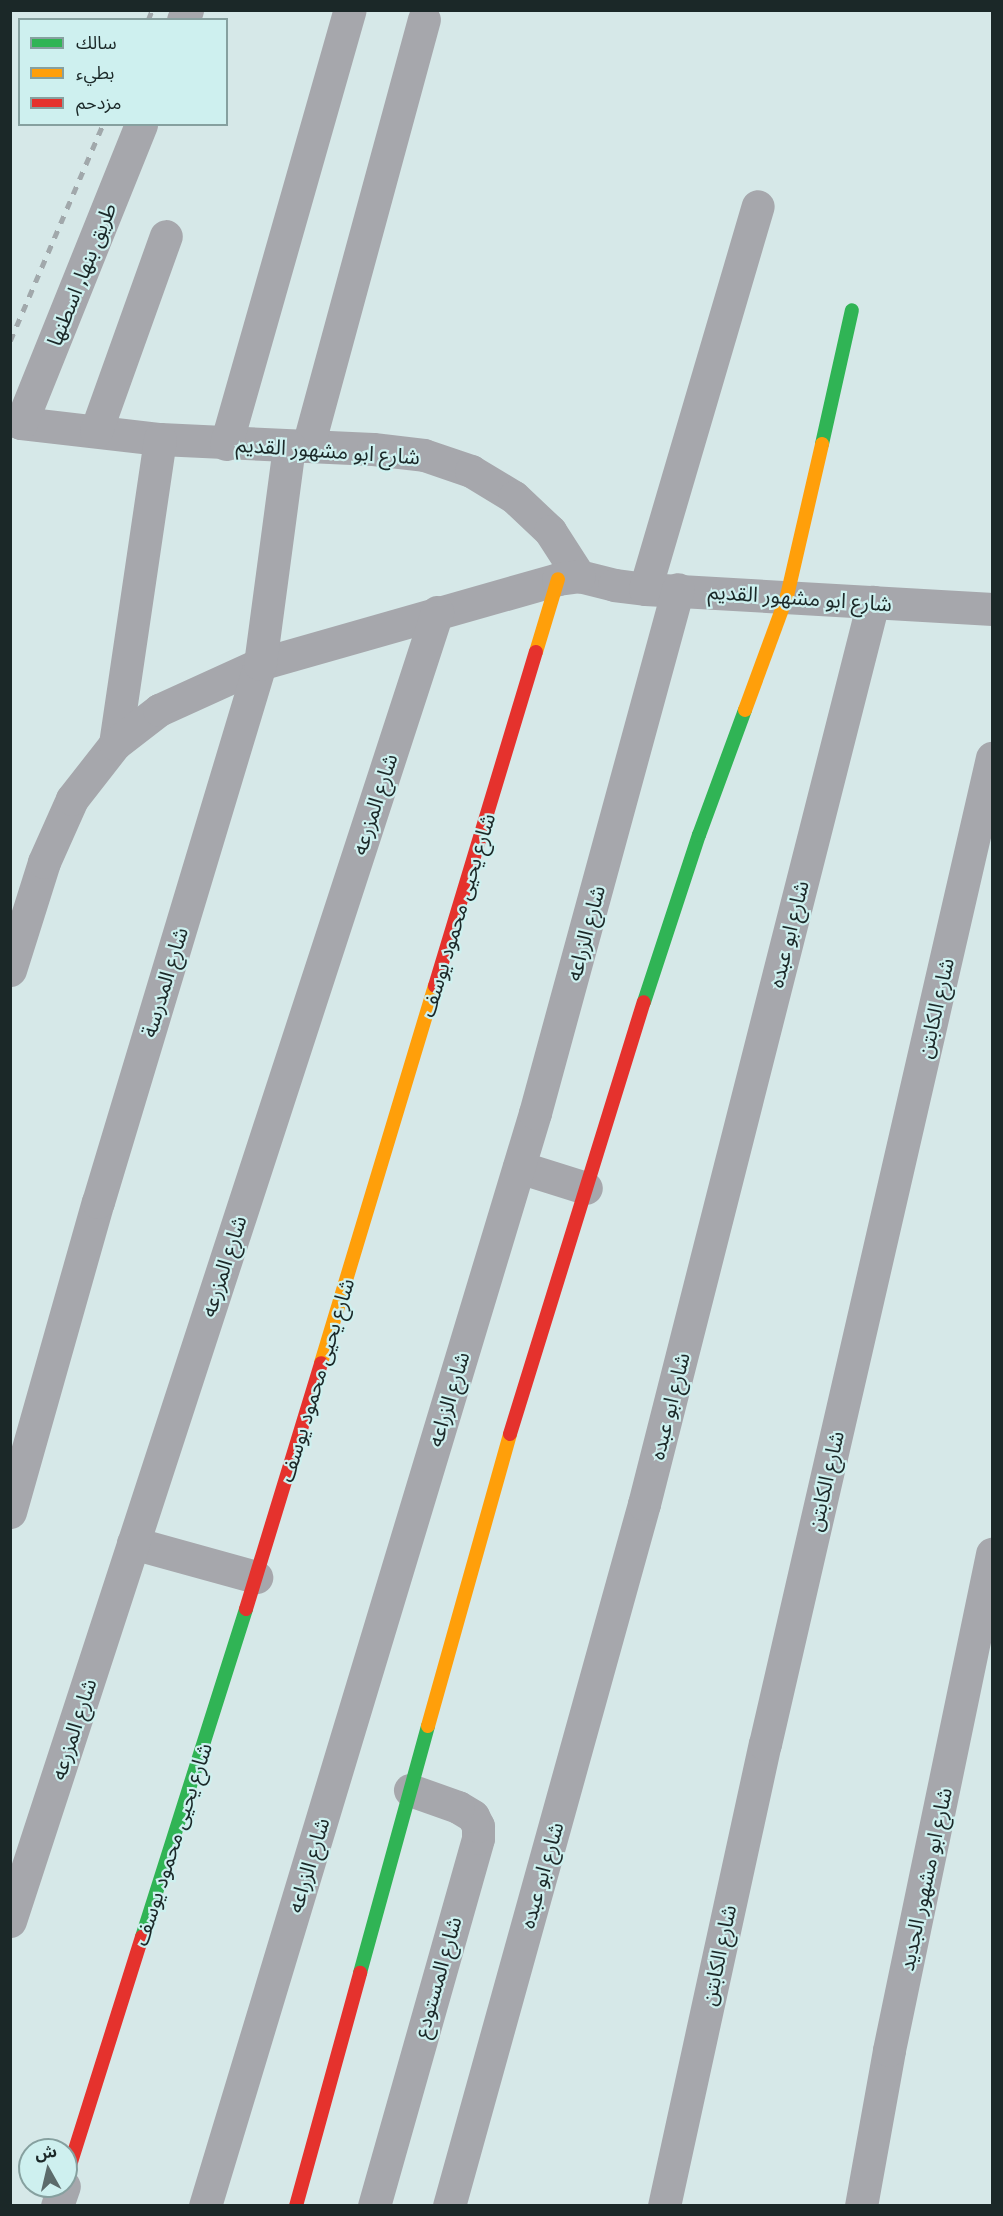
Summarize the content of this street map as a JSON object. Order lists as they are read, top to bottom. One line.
{"streets":{"street":["طريق بنها, اسطنها","شارع ابو مشهور القديم","شارع المزرعه","شارع يحيى محمود يوسف","شارع الزراعه","شارع ابو عبده","شارع المدرسة","شارع الكابتن","شارع ابو مشهور الجديد","شارع المستودع"]},"crossings":[["طريق بنها, اسطنها","شارع ابو مشهور القديم"],["شارع ابو مشهور القديم","شارع يحيى محمود يوسف"],["شارع ابو مشهور القديم","شارع الزراعه"],["شارع ابو مشهور القديم","شارع ابو عبده"],["شارع ابو مشهور القديم","شارع المدرسة"]],"legend":["سالك","بطيء","مزدحم"],"north":"top"}
